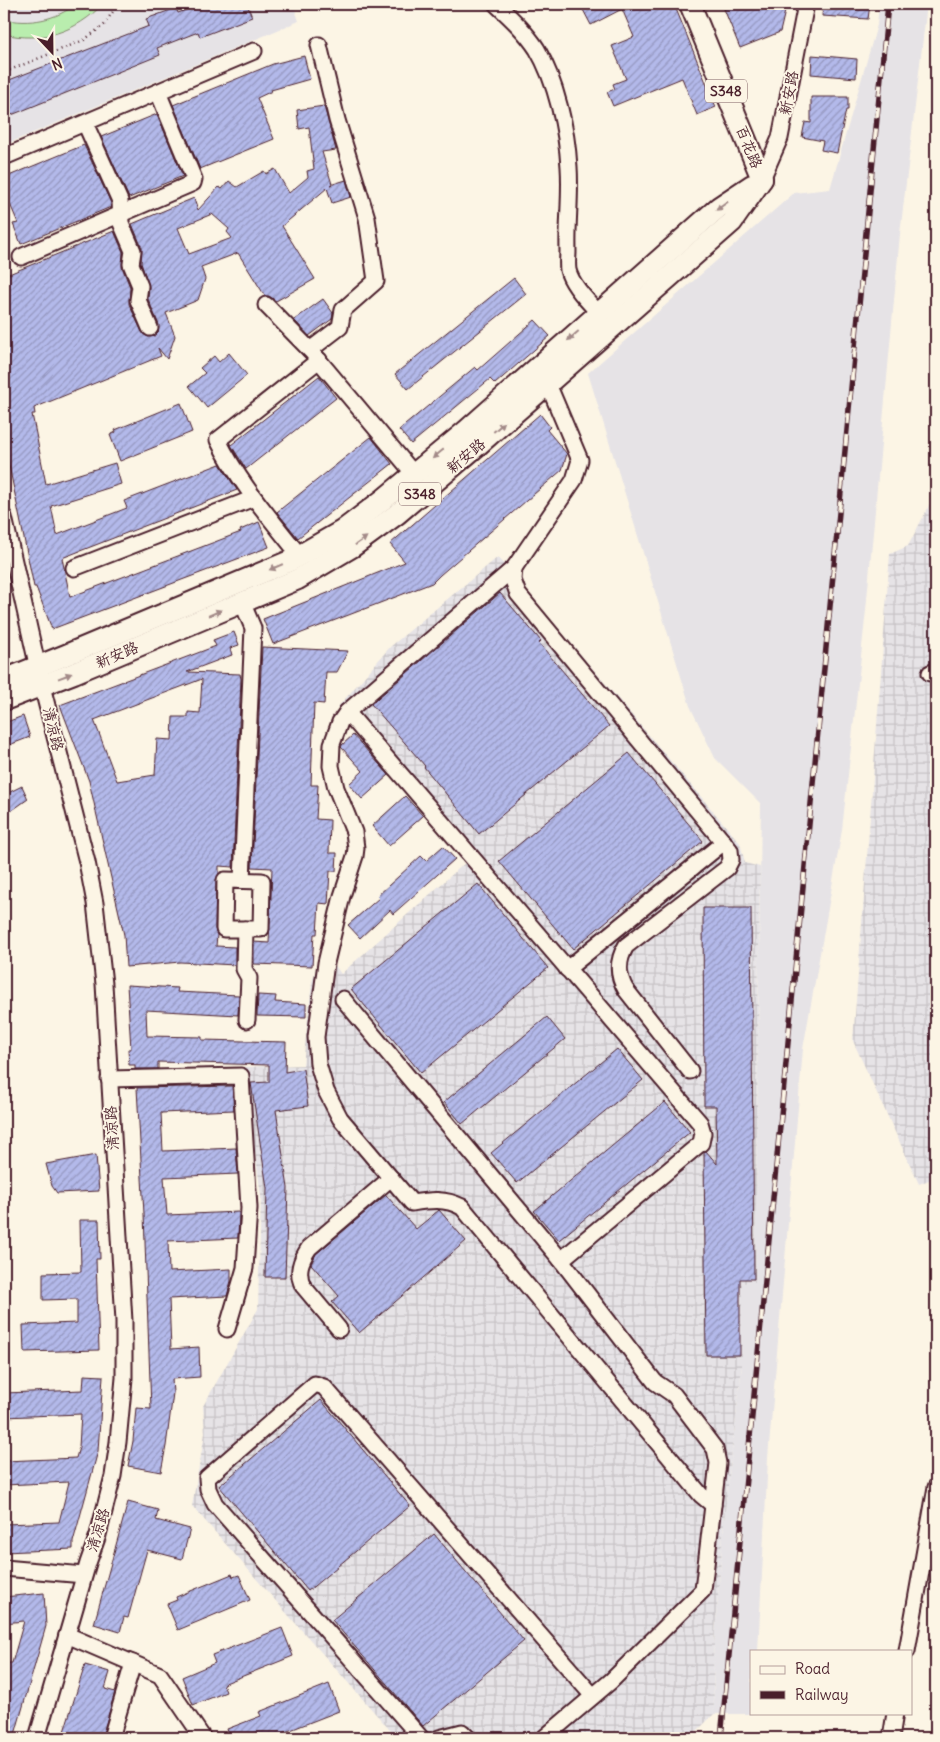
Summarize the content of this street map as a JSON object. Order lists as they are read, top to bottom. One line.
{"streets":{"main road":["S348","新安路","百花路"],"street":["清凉路"]},"crossings":[["新安路","百花路"],["新安路","清凉路"]],"legend":["Road","Railway"],"north":"bottom"}
